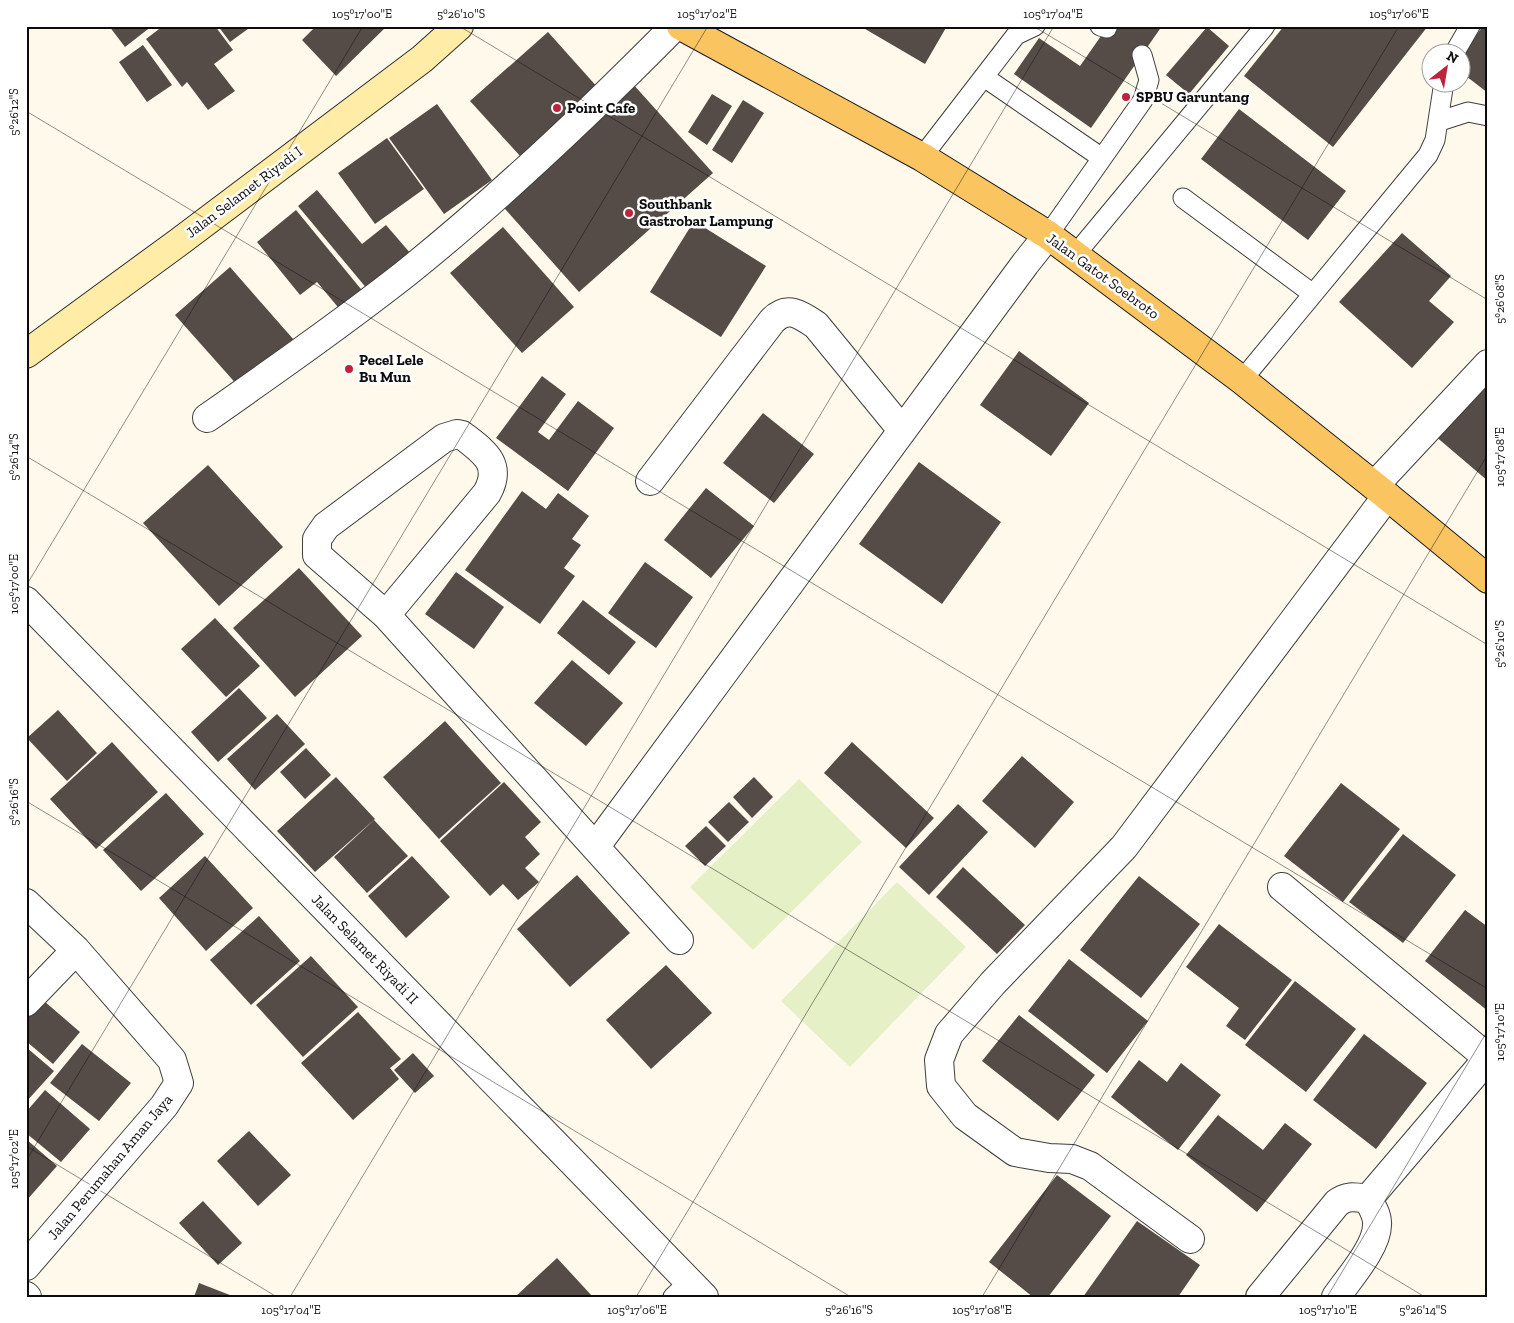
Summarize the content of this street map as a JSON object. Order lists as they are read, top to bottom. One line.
{"streets":{"main road":["Jalan Selamet Riyadi I","Jalan Gatot Soebroto"],"street":["Jalan Selamet Riyadi II","Jalan Perumahan Aman Jaya"]},"places":["SPBU Garuntang","Point Cafe","Southbank Gastrobar Lampung","Pecel Lele Bu Mun"],"north":"top right","coordinates":["105°17'00\"E","5°26'10\"S","105°17'02\"E","105°17'04\"E","105°17'06\"E","5°26'12\"S","5°26'08\"S","105°17'08\"E","5°26'14\"S","5°26'16\"S","105°17'10\"E"]}
